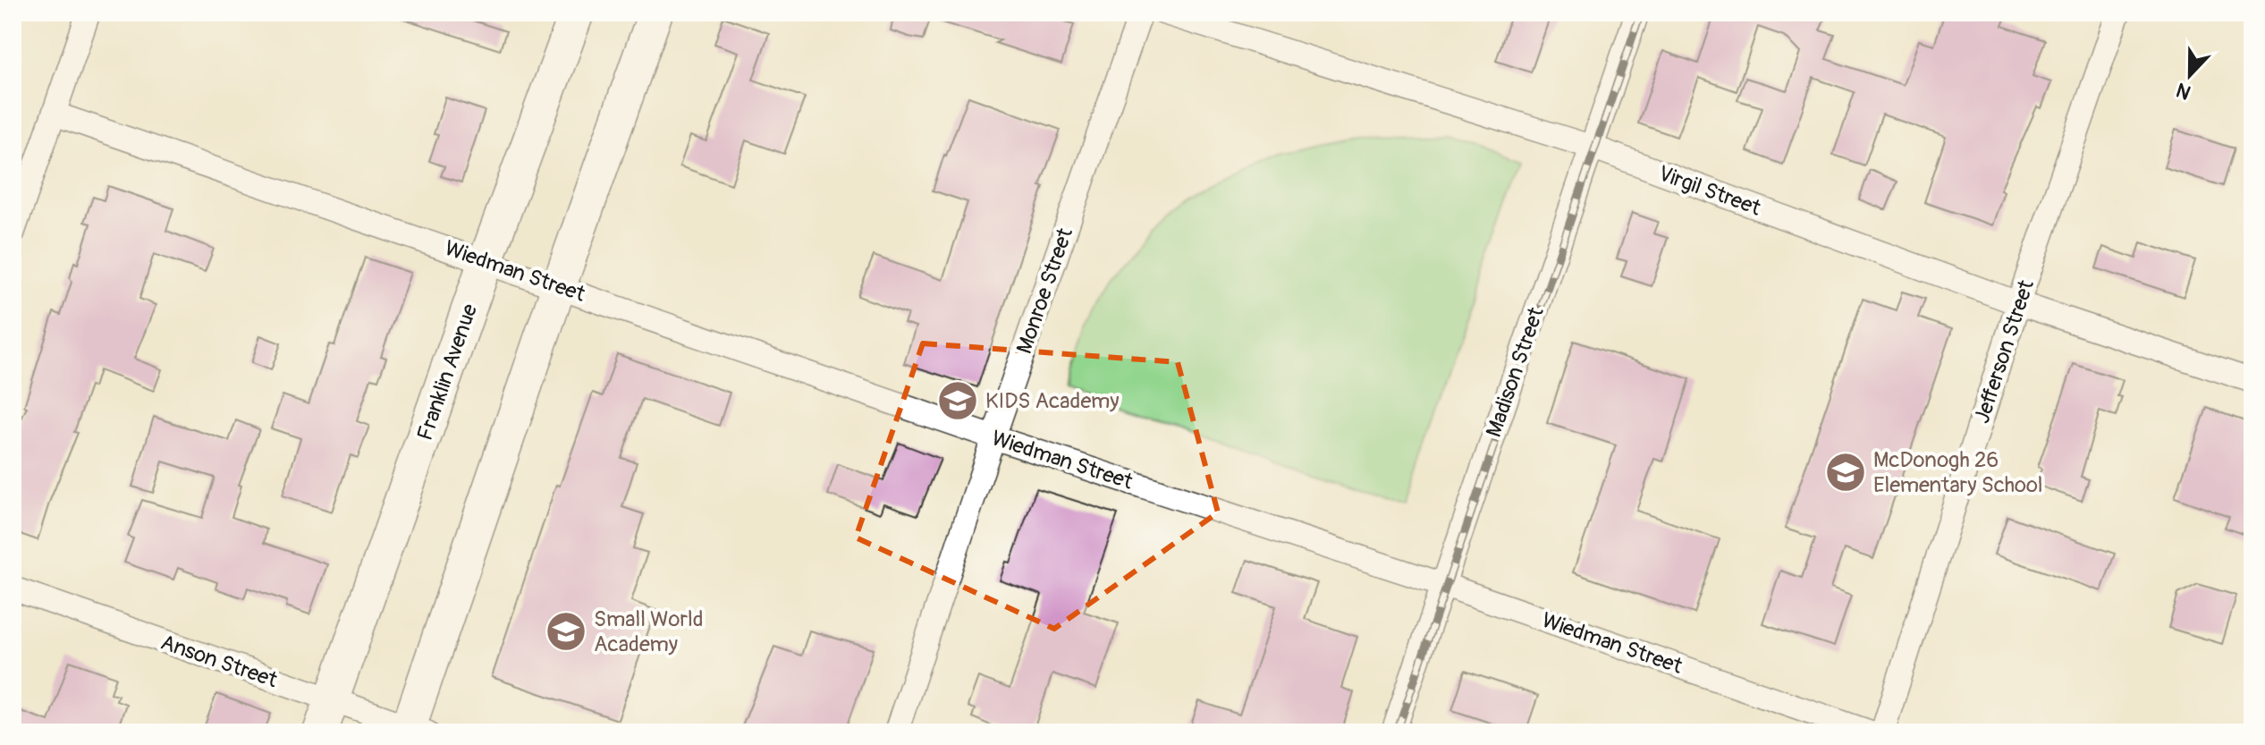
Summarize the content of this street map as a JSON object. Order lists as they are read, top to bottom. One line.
{"streets":{"main road":["Franklin Avenue"],"street":["Virgil Street","Wiedman Street","Monroe Street","Jefferson Street","Madison Street","Anson Street"]},"crossings":[["Virgil Street","Jefferson Street"],["Virgil Street","Madison Street"],["Wiedman Street","Monroe Street"],["Wiedman Street","Franklin Avenue"],["Wiedman Street","Madison Street"],["Franklin Avenue","Anson Street"]],"places":{"school or university":["KIDS Academy","McDonogh 26 Elementary School","Small World Academy"]},"north":"bottom"}
